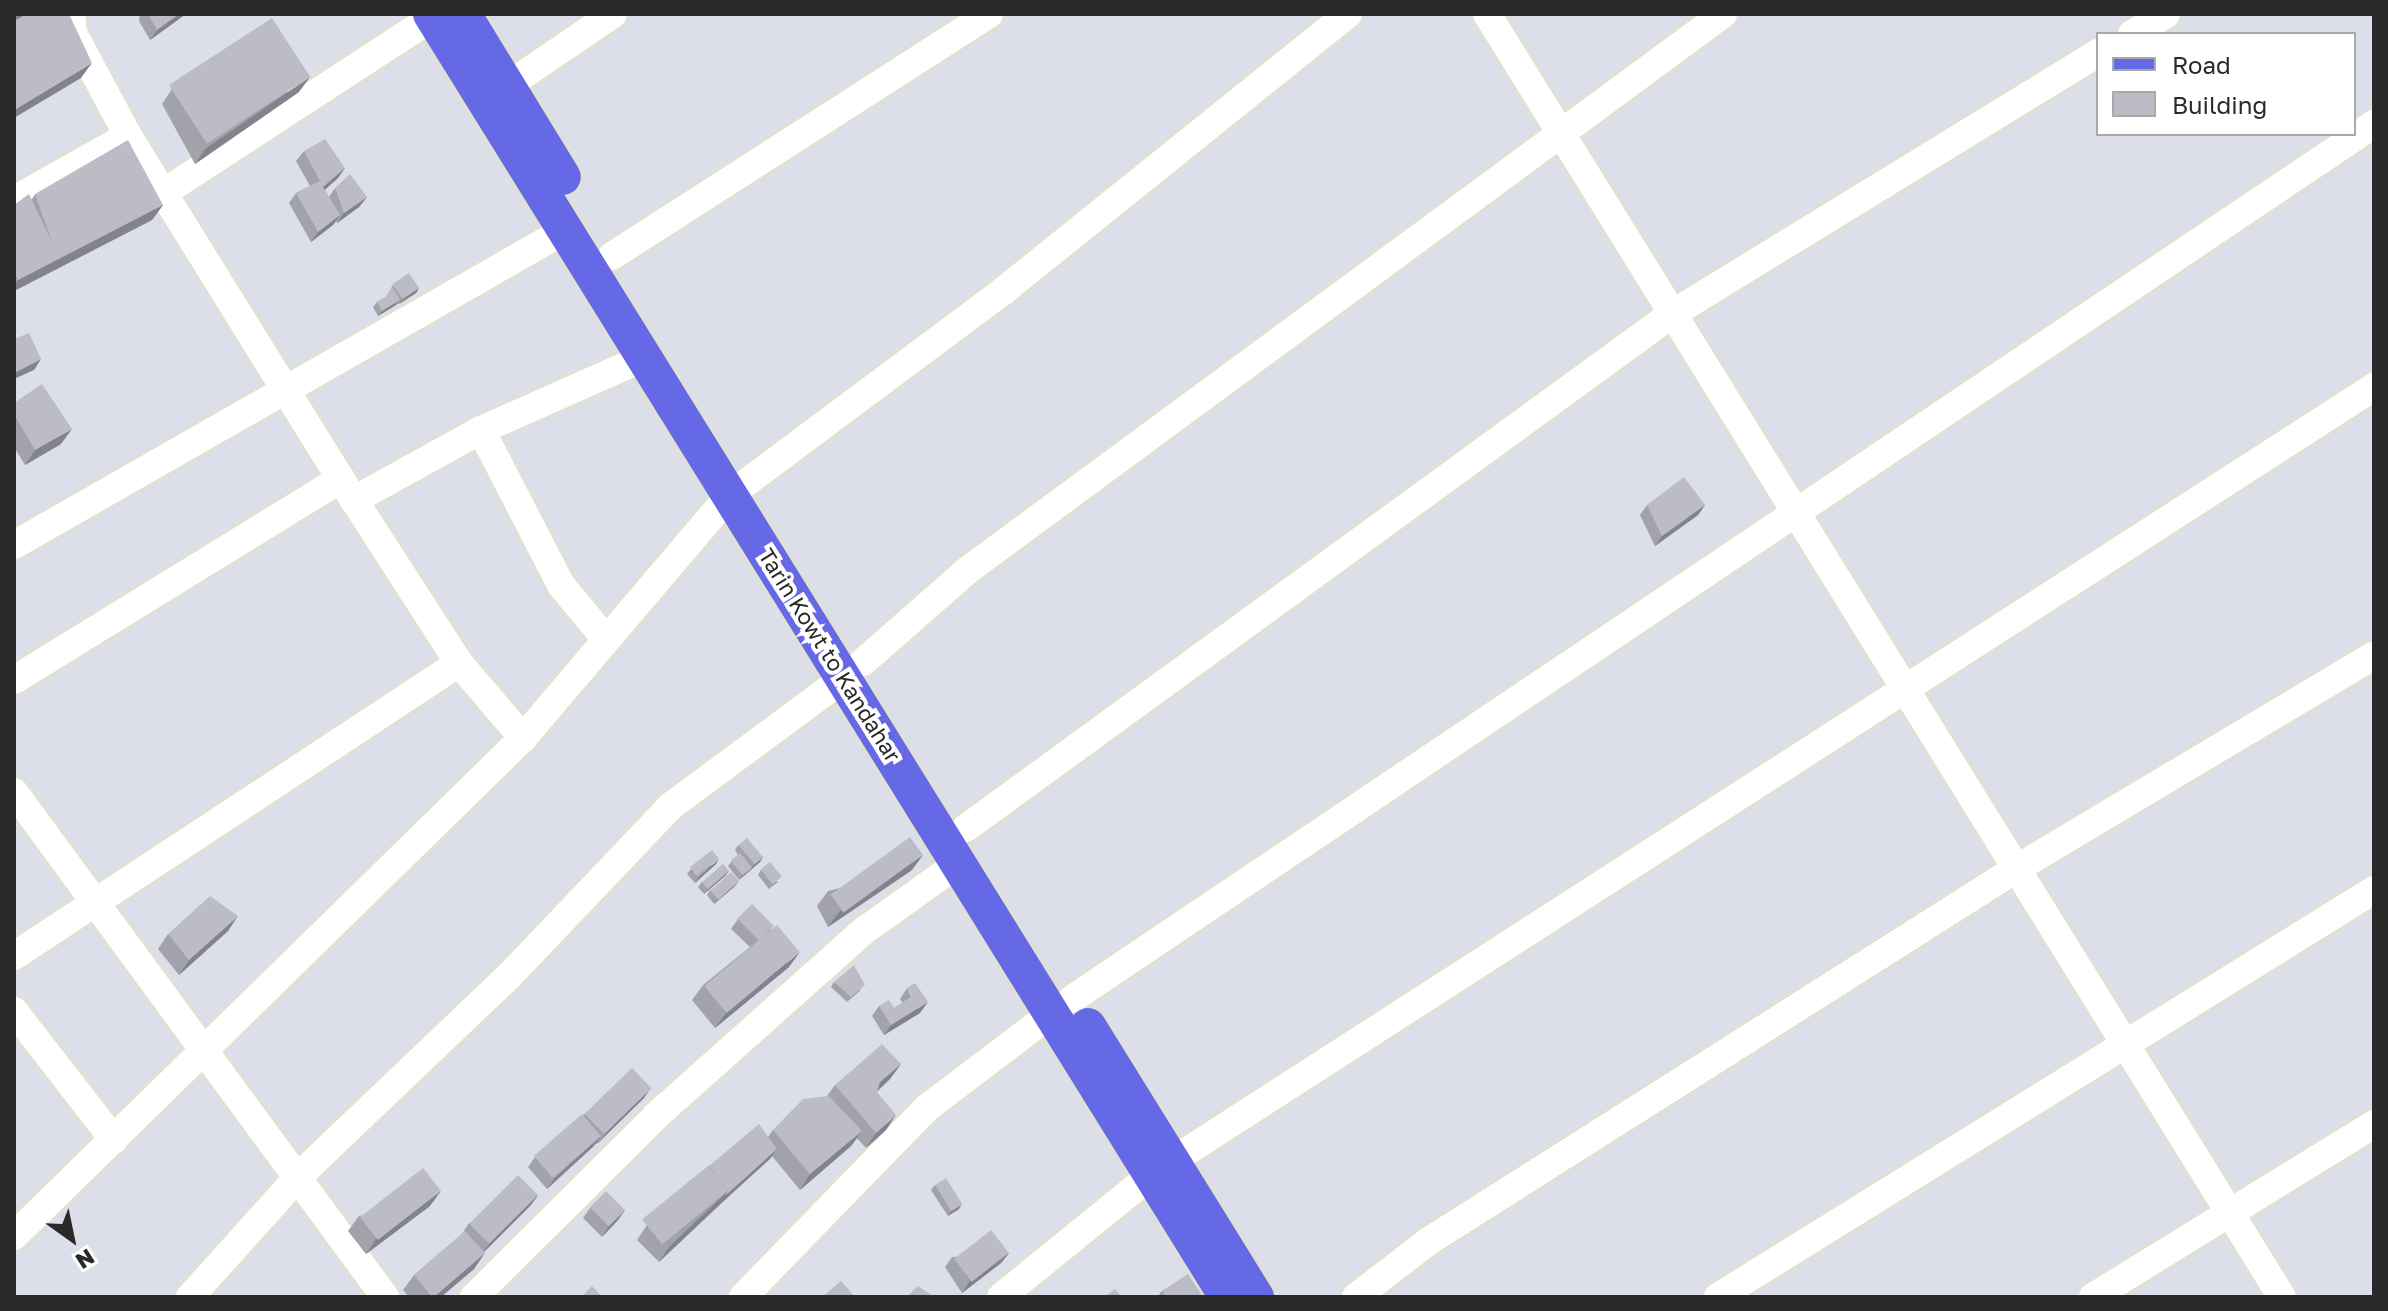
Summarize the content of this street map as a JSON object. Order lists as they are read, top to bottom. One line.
{"streets":{"main road":["Tarin Kowt to Kandahar"]},"legend":["Road","Building"],"north":"bottom right"}
